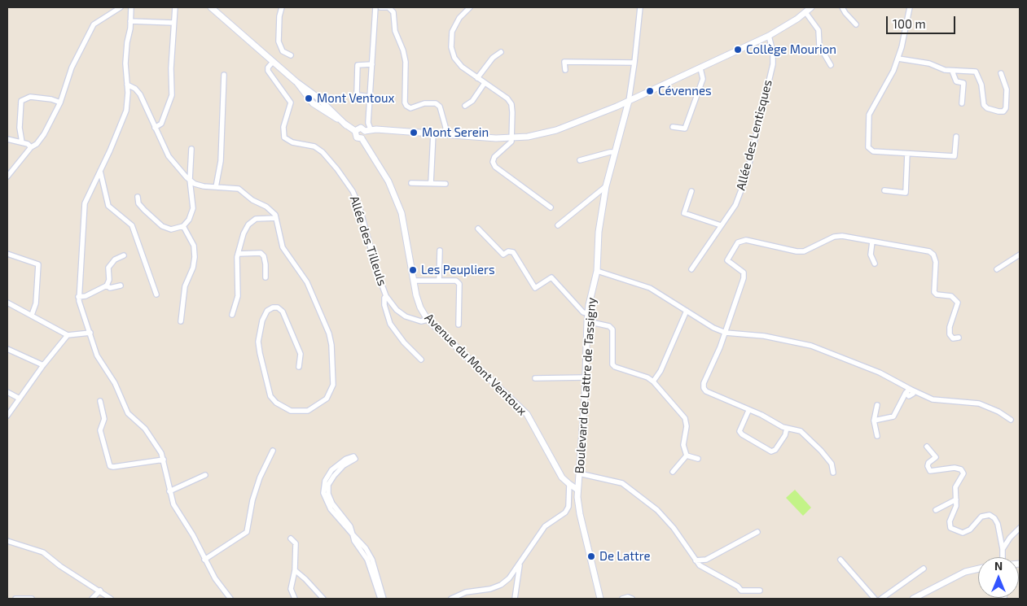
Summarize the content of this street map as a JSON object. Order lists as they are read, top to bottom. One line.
{"streets":{"street":["Allée des Lentisques","Allée des Tilleuls","Avenue du Mont Ventoux","Boulevard de Lattre de Tassigny"]},"crossings":[["Allée des Tilleuls","Avenue du Mont Ventoux"],["Avenue du Mont Ventoux","Boulevard de Lattre de Tassigny"]],"places":["Collège Mourion","Cévennes","Mont Ventoux","Mont Serein","Les Peupliers","De Lattre"],"scale_bar":"100 m","north":"top"}
